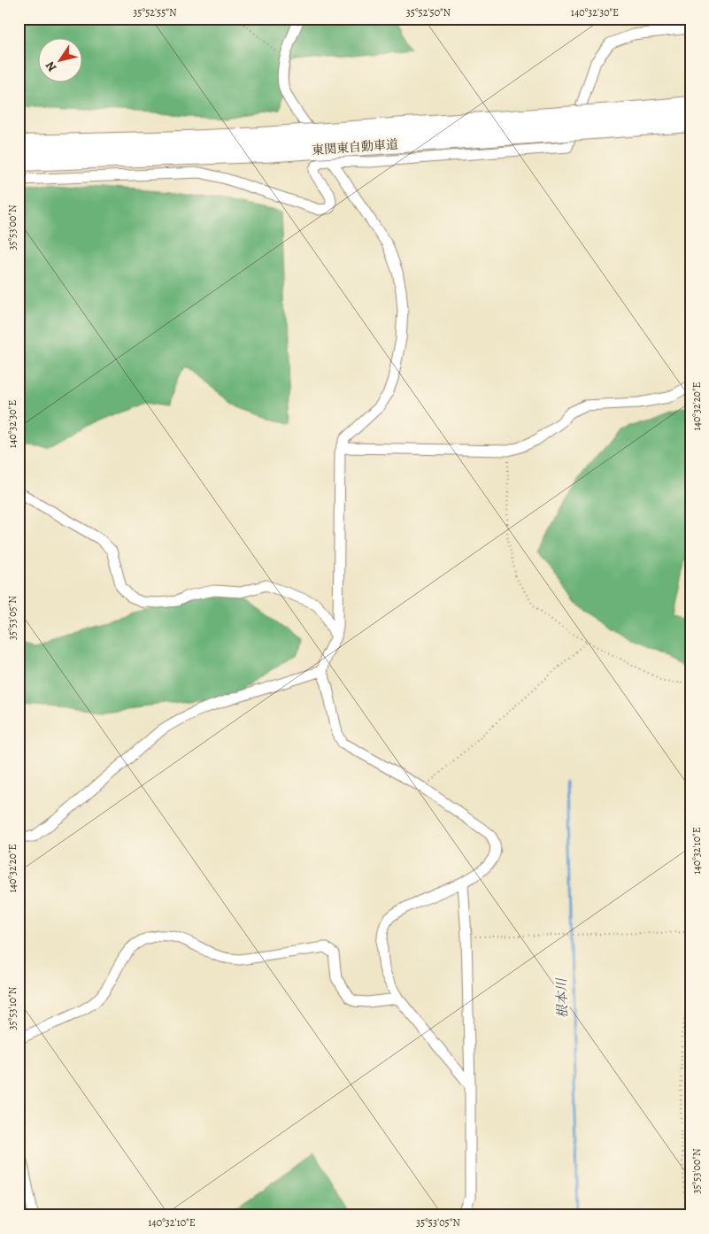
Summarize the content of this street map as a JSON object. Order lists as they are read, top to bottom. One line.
{"streets":{"highway":["東関東自動車道"]},"water":["根本川"],"north":"bottom left","coordinates":["35°52'55\"N","35°52'50\"N","140°32'30\"E","35°53'00\"N","140°32'20\"E","35°53'05\"N","140°32'10\"E","35°53'10\"N"]}
